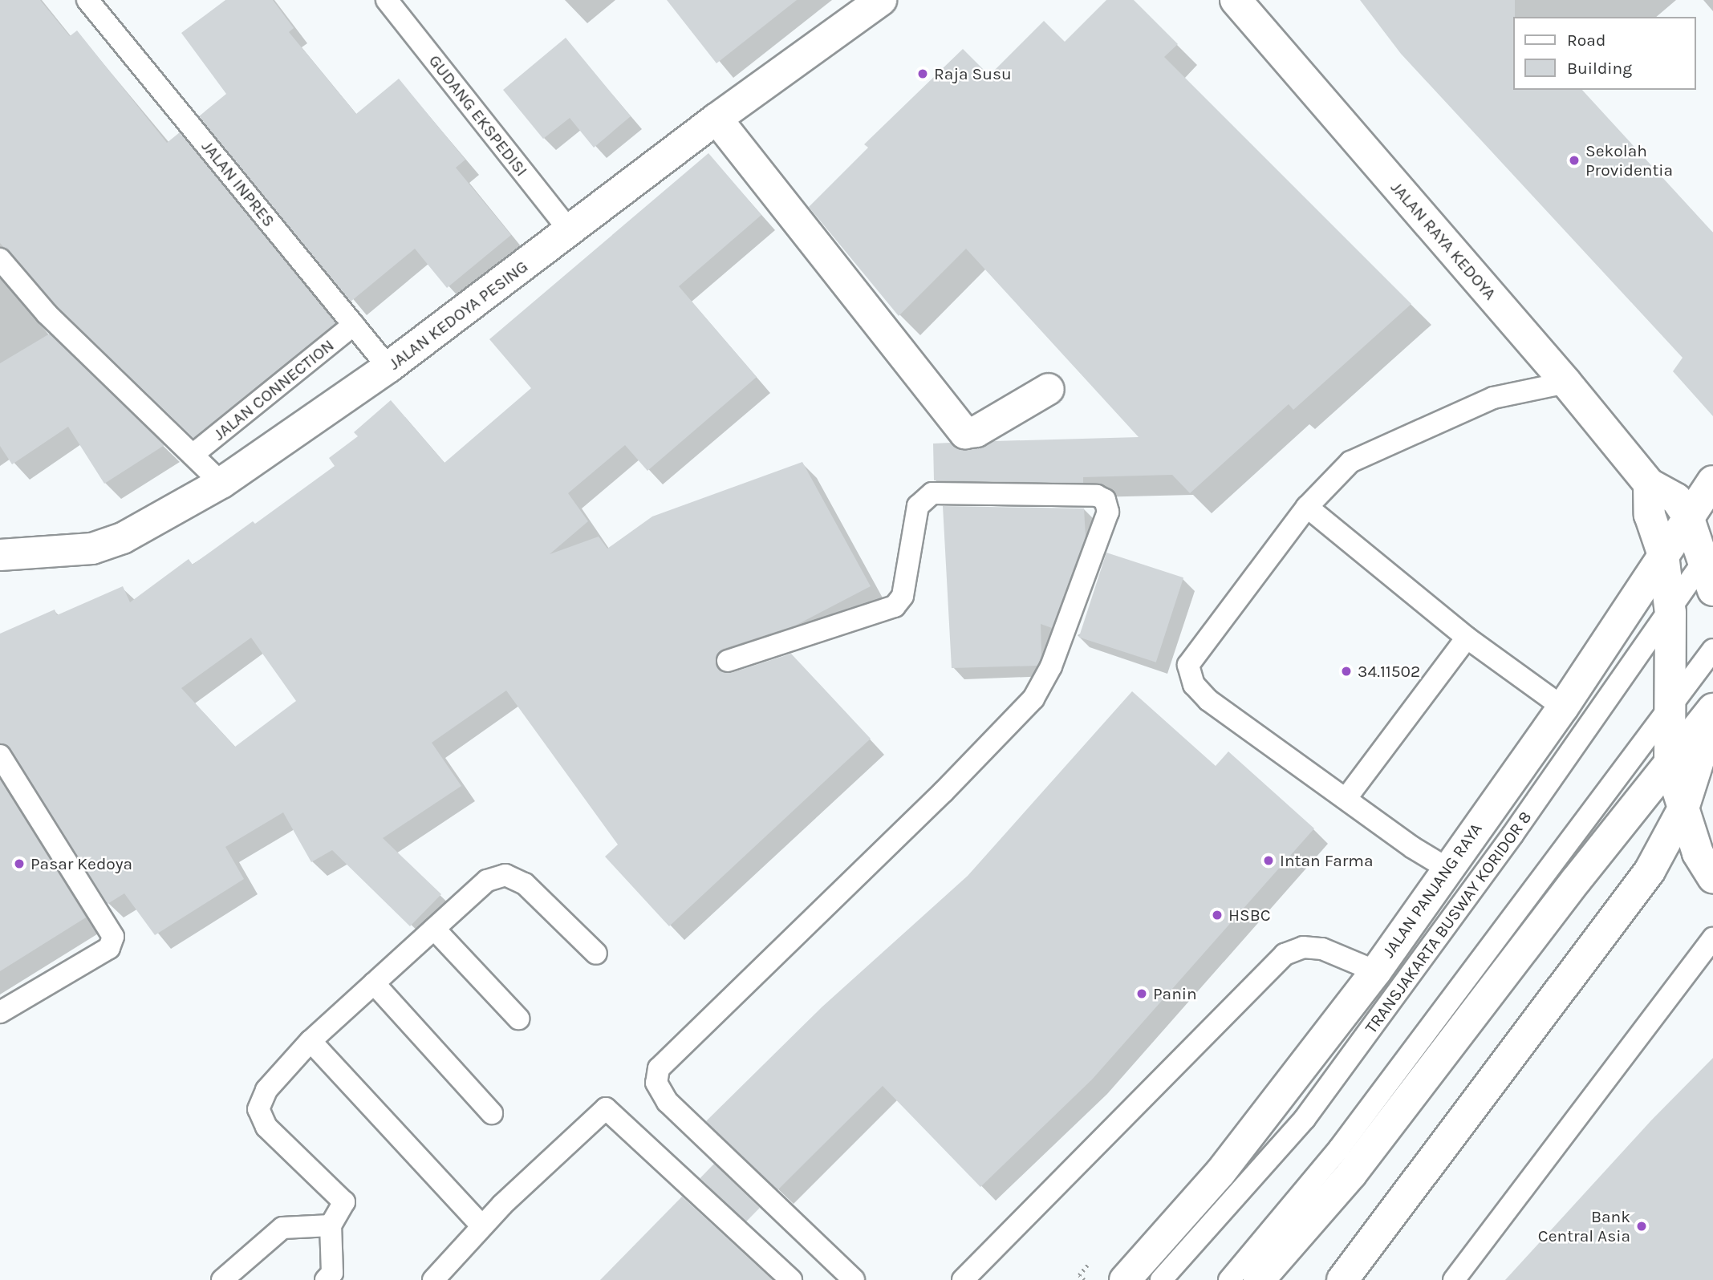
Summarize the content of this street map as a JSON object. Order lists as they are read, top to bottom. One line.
{"streets":{"street":["JALAN RAYA KEDOYA","JALAN KEDOYA PESING","JALAN PANJANG RAYA"],"lane":["GUDANG EKSPEDISI","JALAN INPRES","JALAN CONNECTION","TRANSJAKARTA BUSWAY KORIDOR 8"]},"crossings":[["GUDANG EKSPEDISI","JALAN KEDOYA PESING"],["JALAN INPRES","JALAN KEDOYA PESING"],["JALAN INPRES","JALAN CONNECTION"],["JALAN RAYA KEDOYA","JALAN PANJANG RAYA"],["JALAN RAYA KEDOYA","TRANSJAKARTA BUSWAY KORIDOR 8"]],"places":["Raja Susu","Sekolah Providentia","34.11502","Intan Farma","Pasar Kedoya","HSBC","Panin","Bank Central Asia"],"legend":["Road","Building"]}
